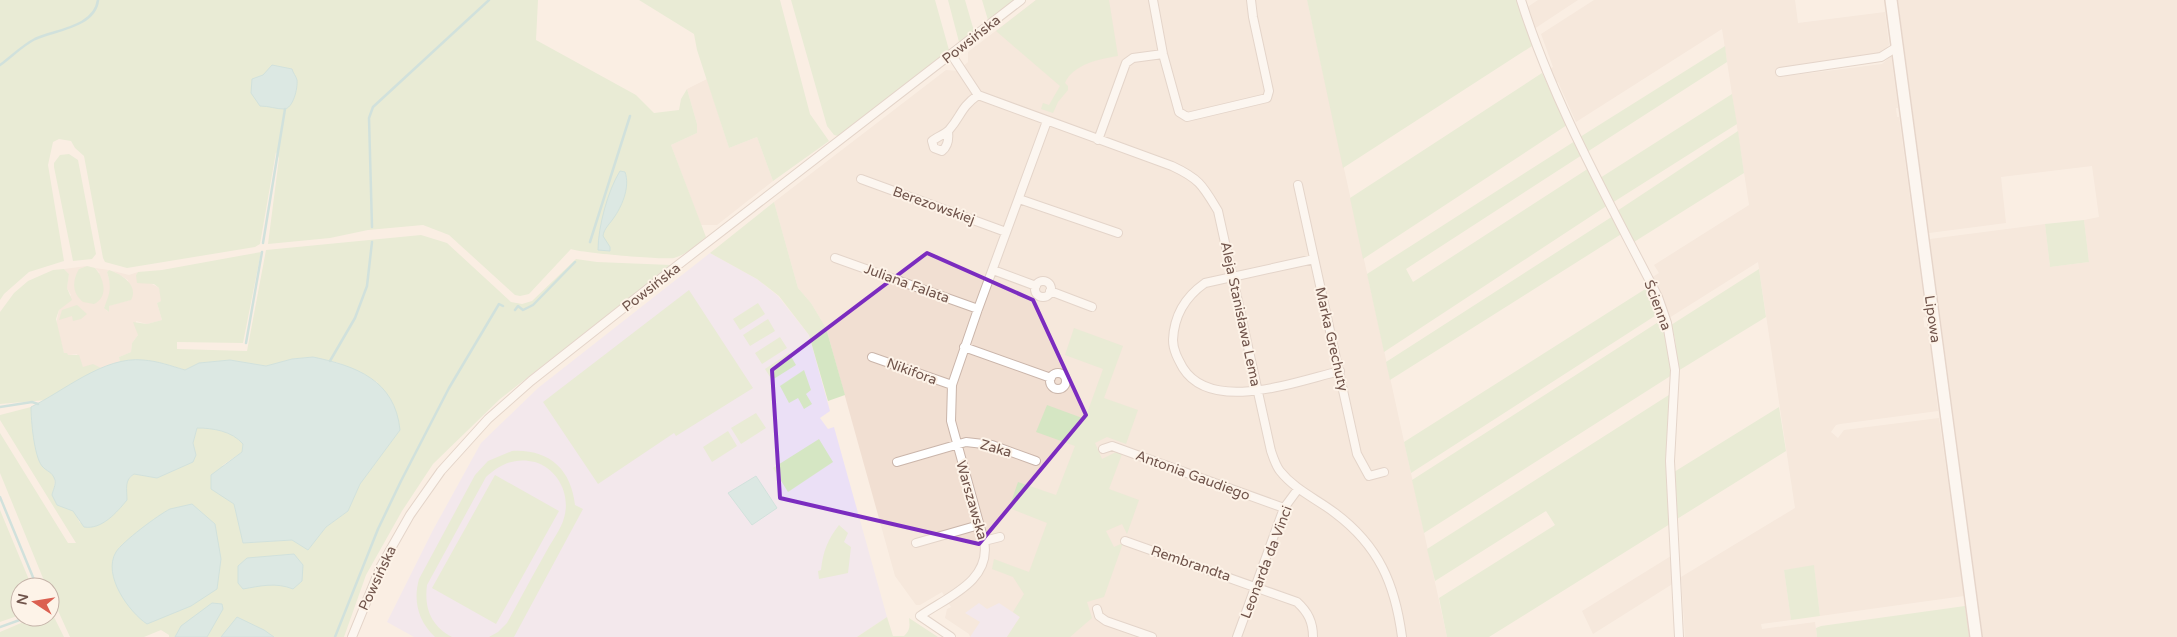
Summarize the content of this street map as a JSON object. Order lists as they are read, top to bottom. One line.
{"streets":{"street":["Powsińska","Berezowskiej","Juliana Falata","Ścienna","Aleja Stanisława Lema","Lipowa","Marka Grechuty","Nikifora","Zaka","Antonia Gaudiego","Warszawska","Leonarda da Vinci","Rembrandta"]},"crossings":[["Berezowskiej","Warszawska"],["Juliana Falata","Warszawska"],["Aleja Stanisława Lema","Warszawska"],["Aleja Stanisława Lema","Leonarda da Vinci"],["Nikifora","Warszawska"],["Zaka","Warszawska"],["Antonia Gaudiego","Leonarda da Vinci"],["Leonarda da Vinci","Rembrandta"]],"north":"left"}
